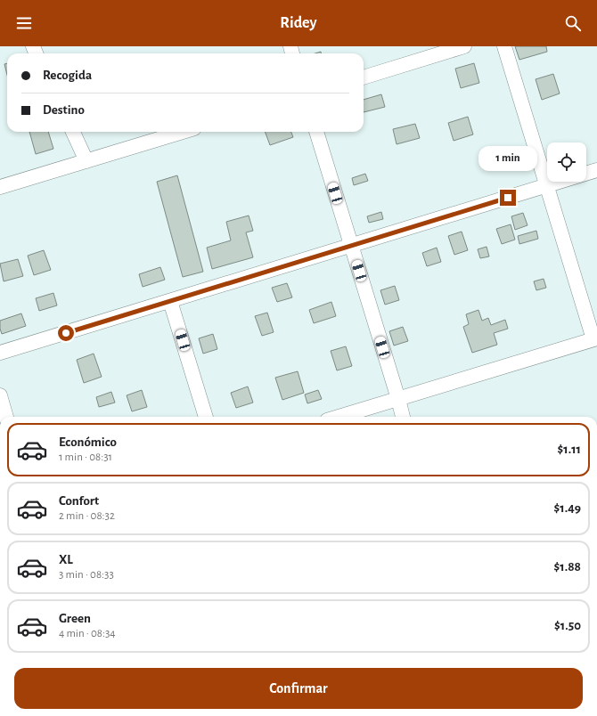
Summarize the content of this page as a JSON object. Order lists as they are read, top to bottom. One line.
{"page":{"header":"Ridey","banner":["Recogida","Destino"],"bubble":"1 min","list":[{"name":"Económico","note":"1 min · 08:31","value":"$1.11"},{"name":"Confort","note":"2 min · 08:32","value":"$1.49"},{"name":"XL","note":"3 min · 08:33","value":"$1.88"},{"name":"Green","note":"4 min · 08:34","value":"$1.50"}],"buttons":"Confirmar"}}
